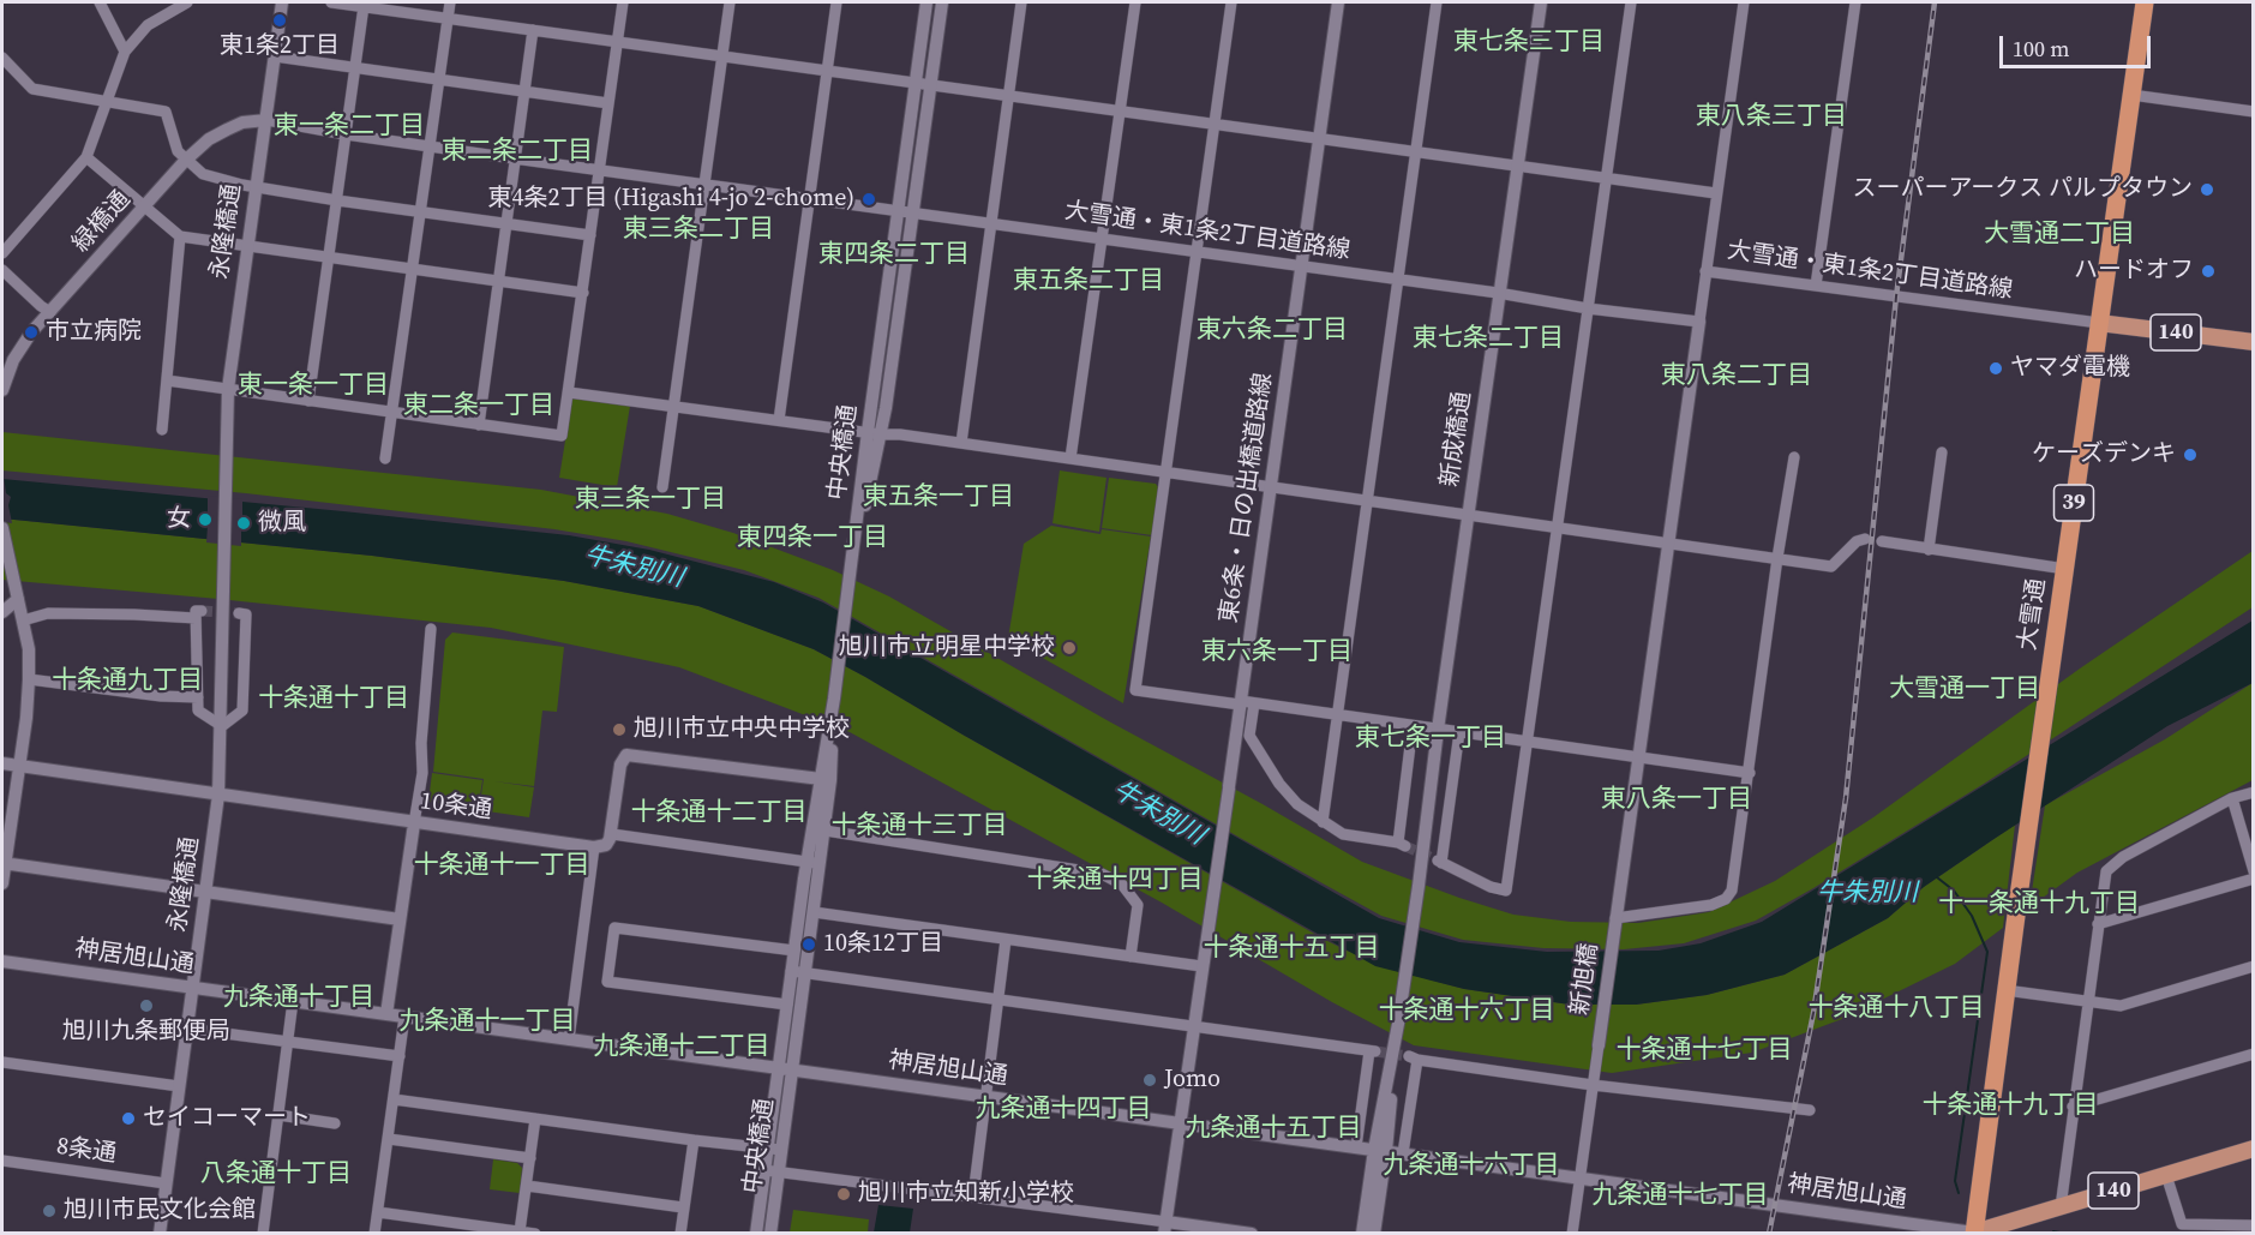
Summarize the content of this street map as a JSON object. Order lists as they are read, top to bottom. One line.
{"streets":{"highway":["39","大雪通"],"main road":["140"],"street":["緑橋通","永隆橋通","大雪通・東1条2丁目道路線","新成橋通","中央橋通","東6条・日の出橋道路線","10条通","神居旭山通","新旭橋","8条通"]},"crossings":[["緑橋通","永隆橋通"],["緑橋通","大雪通・東1条2丁目道路線"],["永隆橋通","大雪通・東1条2丁目道路線"],["永隆橋通","10条通"],["永隆橋通","神居旭山通"],["永隆橋通","8条通"],["大雪通・東1条2丁目道路線","140"],["大雪通・東1条2丁目道路線","新成橋通"],["大雪通・東1条2丁目道路線","中央橋通"],["大雪通・東1条2丁目道路線","東6条・日の出橋道路線"],["大雪通・東1条2丁目道路線","大雪通"],["大雪通・東1条2丁目道路線","新旭橋"],["140","大雪通"],["140","神居旭山通"],["新成橋通","神居旭山通"],["中央橋通","神居旭山通"],["大雪通","神居旭山通"]],"districts":["東七条三丁目","東八条三丁目","東一条二丁目","東二条二丁目","東三条二丁目","大雪通二丁目","東四条二丁目","東五条二丁目","東六条二丁目","東七条二丁目","東八条二丁目","東一条一丁目","東二条一丁目","東五条一丁目","東三条一丁目","東四条一丁目","東六条一丁目","十条通九丁目","大雪通一丁目","十条通十丁目","東七条一丁目","東八条一丁目","十条通十二丁目","十条通十三丁目","十条通十一丁目","十条通十四丁目","十一条通十九丁目","十条通十五丁目","九条通十丁目","十条通十八丁目","十条通十六丁目","九条通十一丁目","九条通十二丁目","十条通十七丁目","十条通十九丁目","九条通十四丁目","九条通十五丁目","九条通十六丁目","八条通十丁目","九条通十七丁目"],"water":["牛朱別川"],"places":["東1条2丁目","スーパーアークス パルプタウン","東4条2丁目 (Higashi 4-jo 2-chome)","ハードオフ","市立病院","ヤマダ電機","ケーズデンキ","女","微風","旭川市立明星中学校","旭川市立中央中学校","10条12丁目","旭川九条郵便局","Jomo","セイコーマート","旭川市立知新小学校","旭川市民文化会館"],"scale_bar":"100 m"}
